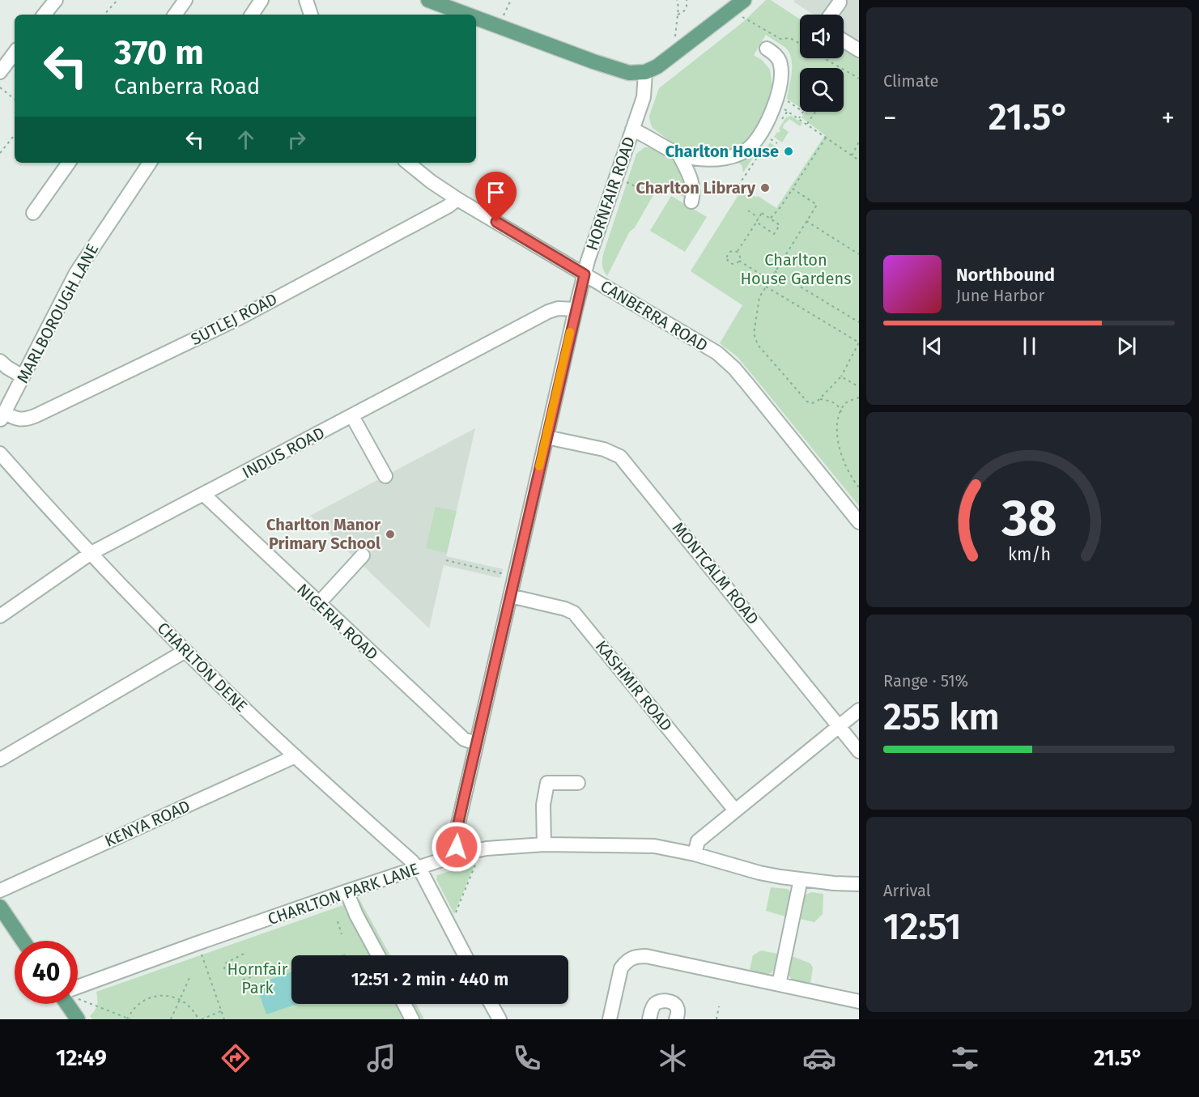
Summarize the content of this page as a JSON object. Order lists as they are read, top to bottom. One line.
{"streets":{"street":["HORNFAIR ROAD","MARLBOROUGH LANE","CANBERRA ROAD","SUTLEJ ROAD","INDUS ROAD","MONTCALM ROAD","NIGERIA ROAD","CHARLTON DENE","KASHMIR ROAD","KENYA ROAD","CHARLTON PARK LANE"]},"crossings":[["HORNFAIR ROAD","CANBERRA ROAD"],["HORNFAIR ROAD","INDUS ROAD"],["HORNFAIR ROAD","MONTCALM ROAD"],["HORNFAIR ROAD","NIGERIA ROAD"],["HORNFAIR ROAD","KASHMIR ROAD"],["HORNFAIR ROAD","CHARLTON PARK LANE"],["MARLBOROUGH LANE","SUTLEJ ROAD"],["CANBERRA ROAD","SUTLEJ ROAD"],["INDUS ROAD","NIGERIA ROAD"],["INDUS ROAD","CHARLTON DENE"],["CHARLTON DENE","KENYA ROAD"],["CHARLTON DENE","CHARLTON PARK LANE"]],"parks":["Charlton House Gardens","Hornfair Park"],"places":["Charlton House","Charlton Library","Charlton Manor Primary School"],"page":{"tile":["Climate",["Range · 51%","255 km"],["Arrival","12:51"]],"turn":["370 m","Canberra Road"],"heat":["−","21.5°","+"],"song":["Northbound","June Harbor"],"limit":"40","trip":"12:51 · 2 min · 440 m","tabs":["12:49","21.5°"],"gauge":["38","km/h"]}}
